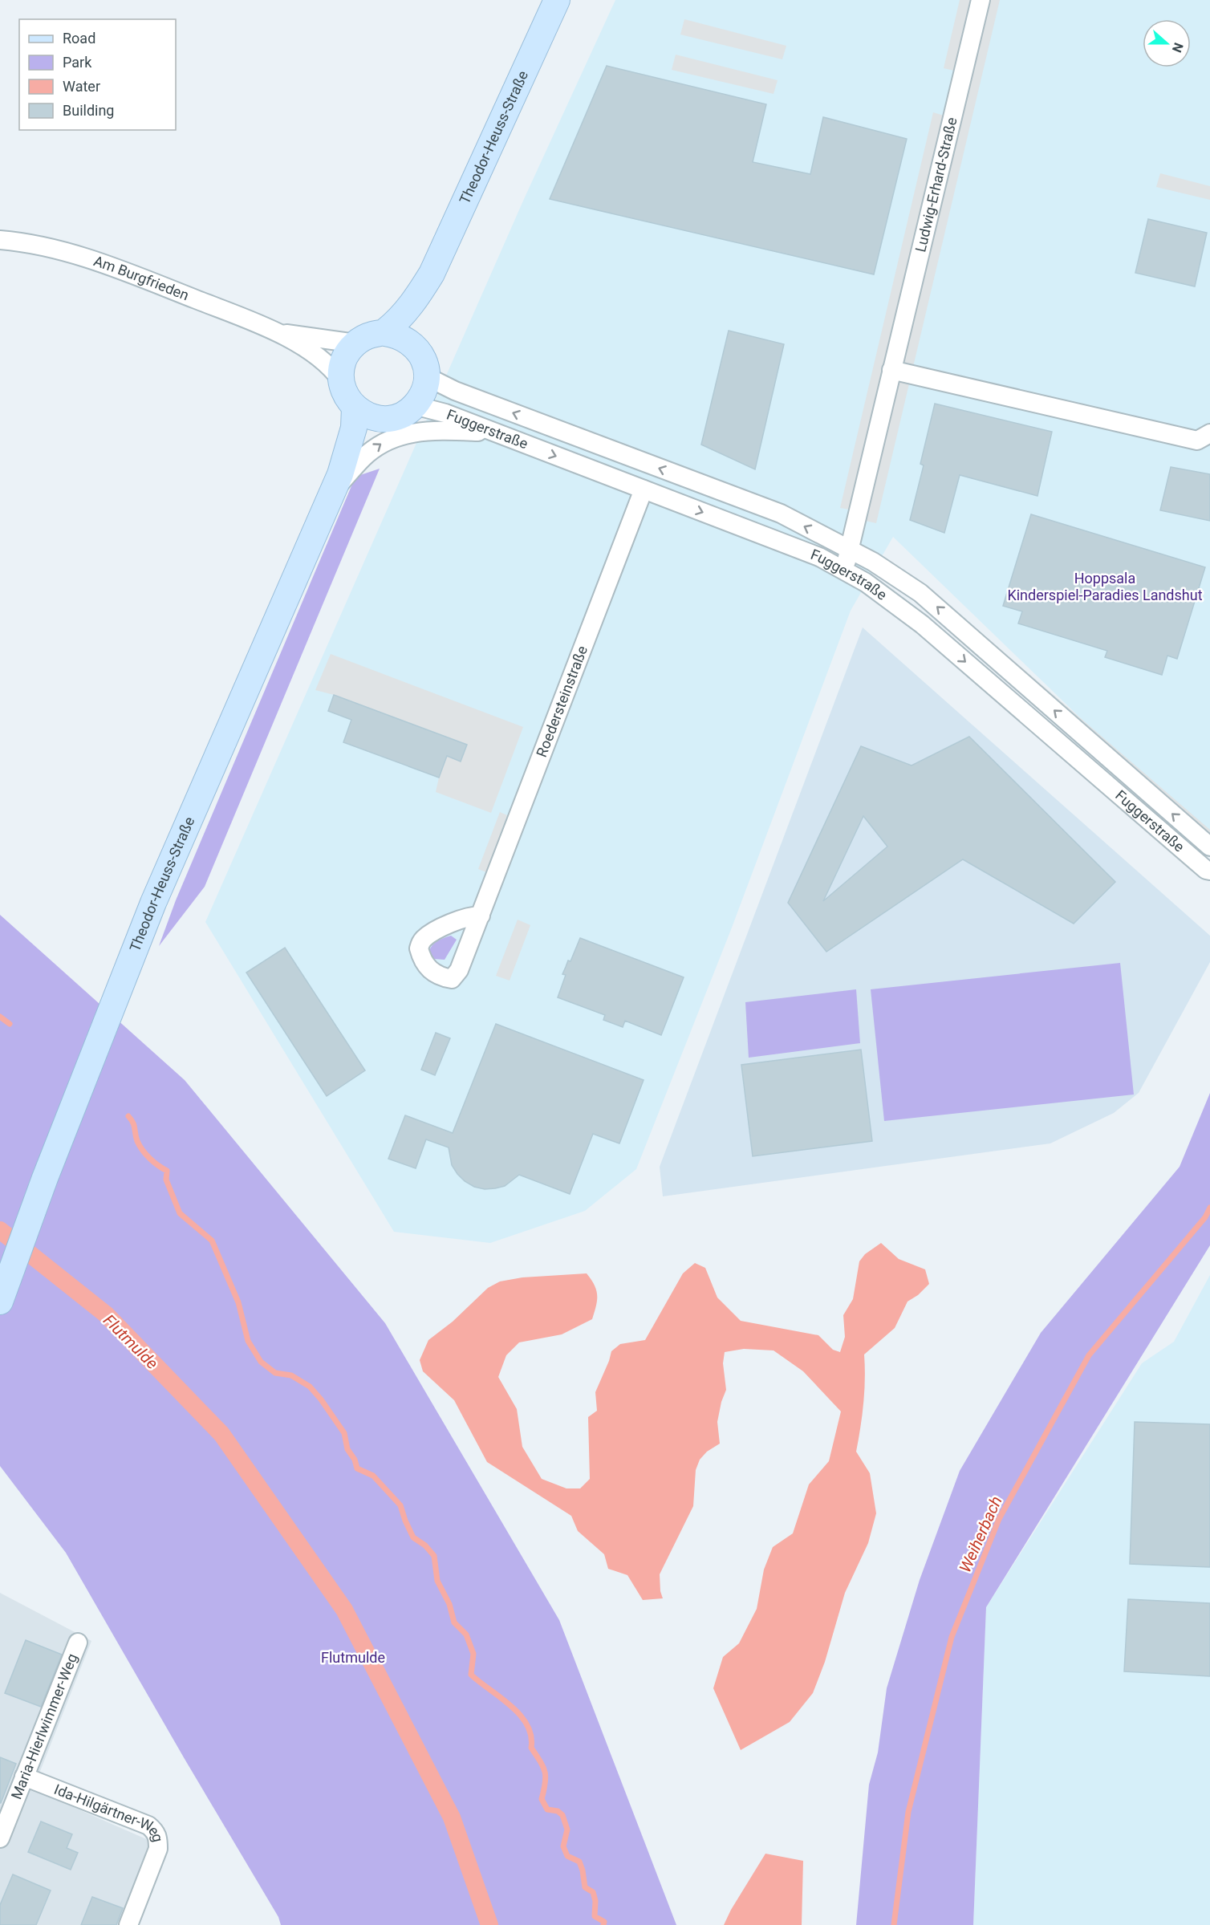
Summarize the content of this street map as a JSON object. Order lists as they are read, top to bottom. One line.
{"streets":{"main road":["Theodor-Heuss-Straße"],"street":["Ludwig-Erhard-Straße","Am Burgfrieden","Fuggerstraße","Roedersteinstraße","Maria-Hierlwimmer-Weg","Ida-Hilgärtner-Weg"]},"crossings":[["Theodor-Heuss-Straße","Am Burgfrieden"],["Theodor-Heuss-Straße","Fuggerstraße"],["Ludwig-Erhard-Straße","Fuggerstraße"],["Am Burgfrieden","Fuggerstraße"],["Fuggerstraße","Roedersteinstraße"],["Maria-Hierlwimmer-Weg","Ida-Hilgärtner-Weg"]],"water":["Flutmulde","Weiherbach"],"parks":["Hoppsala Kinderspiel-Paradies Landshut","Flutmulde"],"legend":["Road","Park","Water","Building"],"north":"right"}
